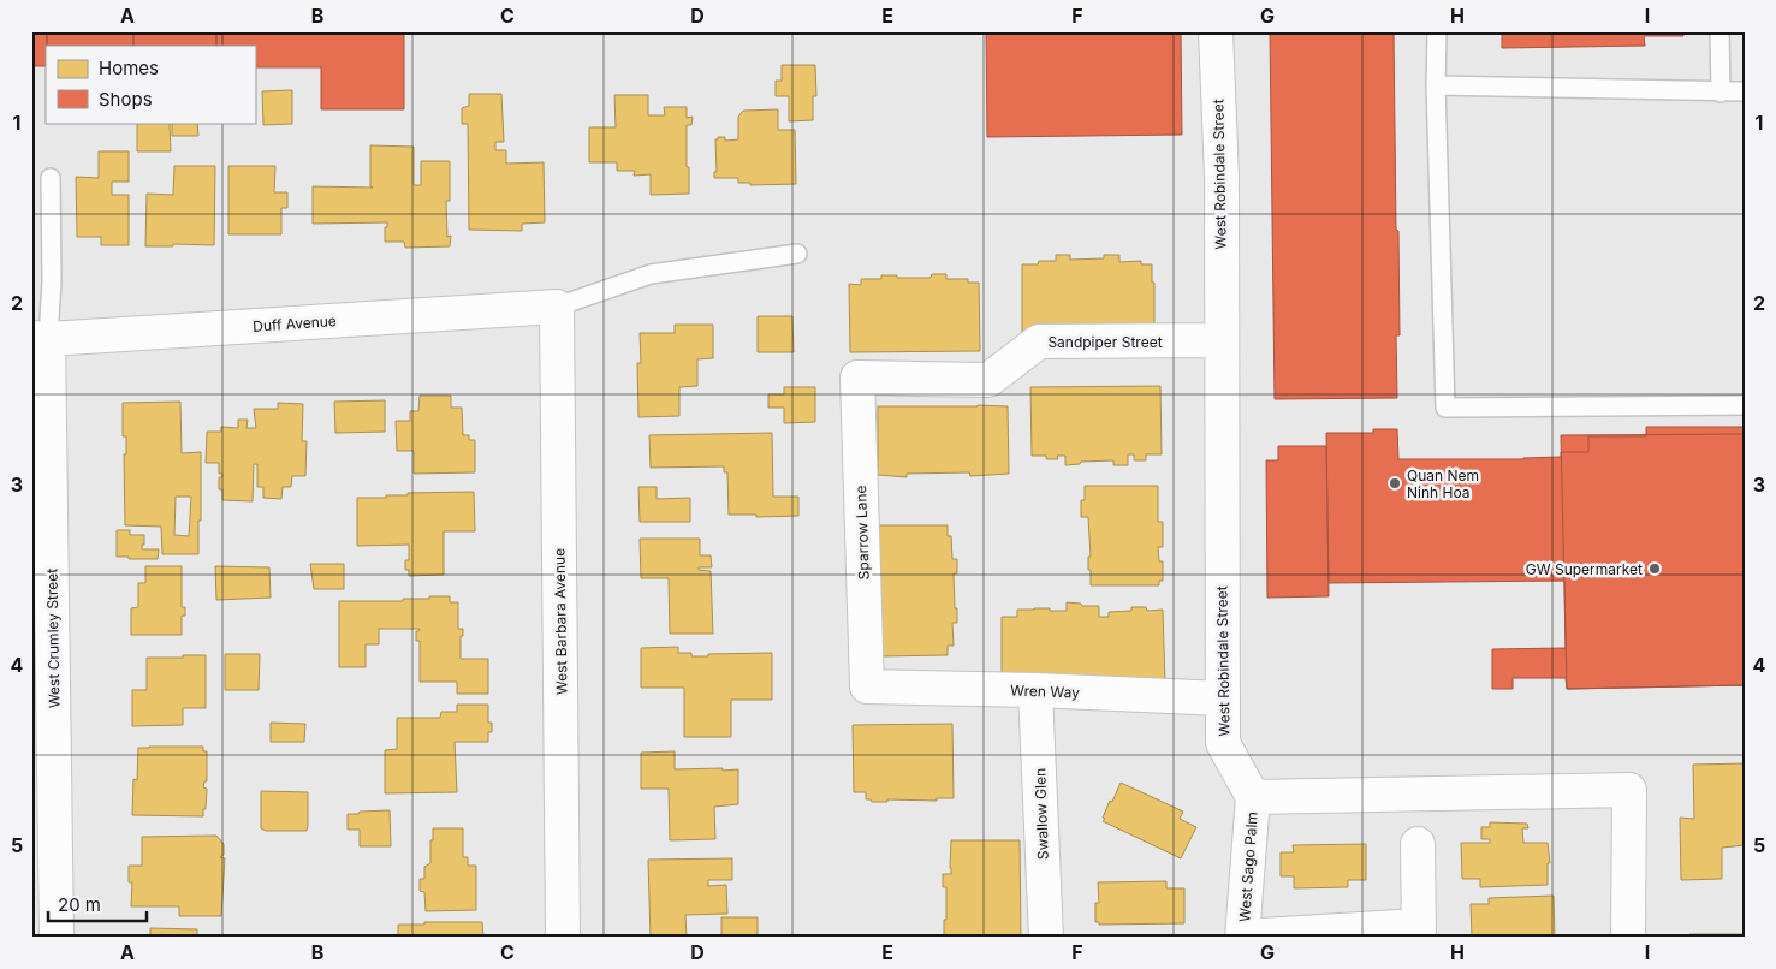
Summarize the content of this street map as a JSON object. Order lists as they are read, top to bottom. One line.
{"streets":{"street":["West Robindale Street","Duff Avenue","Sandpiper Street","Sparrow Lane","West Barbara Avenue","West Crumley Street","Wren Way","Swallow Glen","West Sago Palm"]},"crossings":[["West Robindale Street","Sandpiper Street"],["West Robindale Street","Wren Way"],["West Robindale Street","West Sago Palm"],["Duff Avenue","West Barbara Avenue"],["Duff Avenue","West Crumley Street"],["Sandpiper Street","Sparrow Lane"],["Sparrow Lane","Wren Way"],["Wren Way","Swallow Glen"]],"places":["Quan Nem Ninh Hoa","GW Supermarket"],"legend":["Homes","Shops"],"scale_bar":"20 m","grid":{"columns":["A","B","C","D","E","F","G","H","I"],"rows":["1","2","3","4","5"]}}
